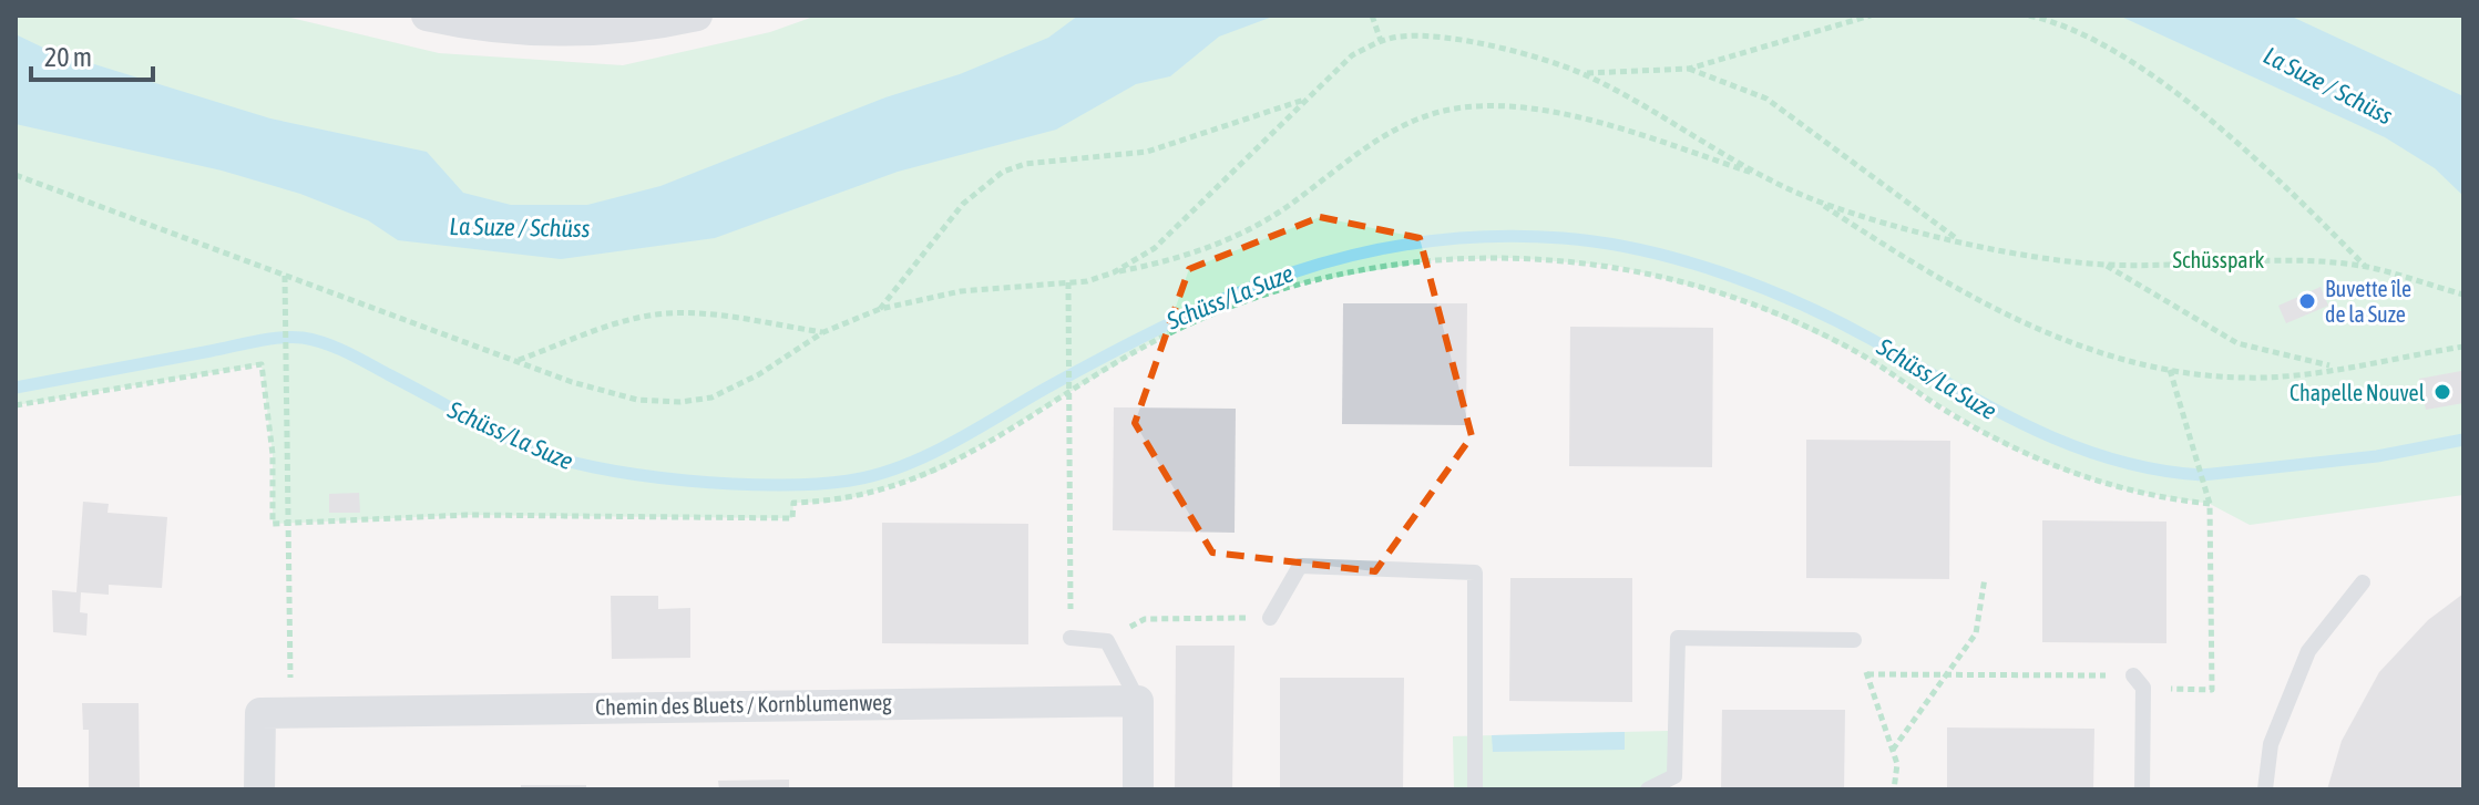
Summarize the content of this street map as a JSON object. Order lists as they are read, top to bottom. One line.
{"streets":{"street":["Chemin des Bluets / Kornblumenweg"]},"water":["La Suze / Schüss","Schüss/La Suze"],"parks":["Schüsspark"],"places":["Buvette île de la Suze","Chapelle Nouvel"],"scale_bar":"20 m"}
